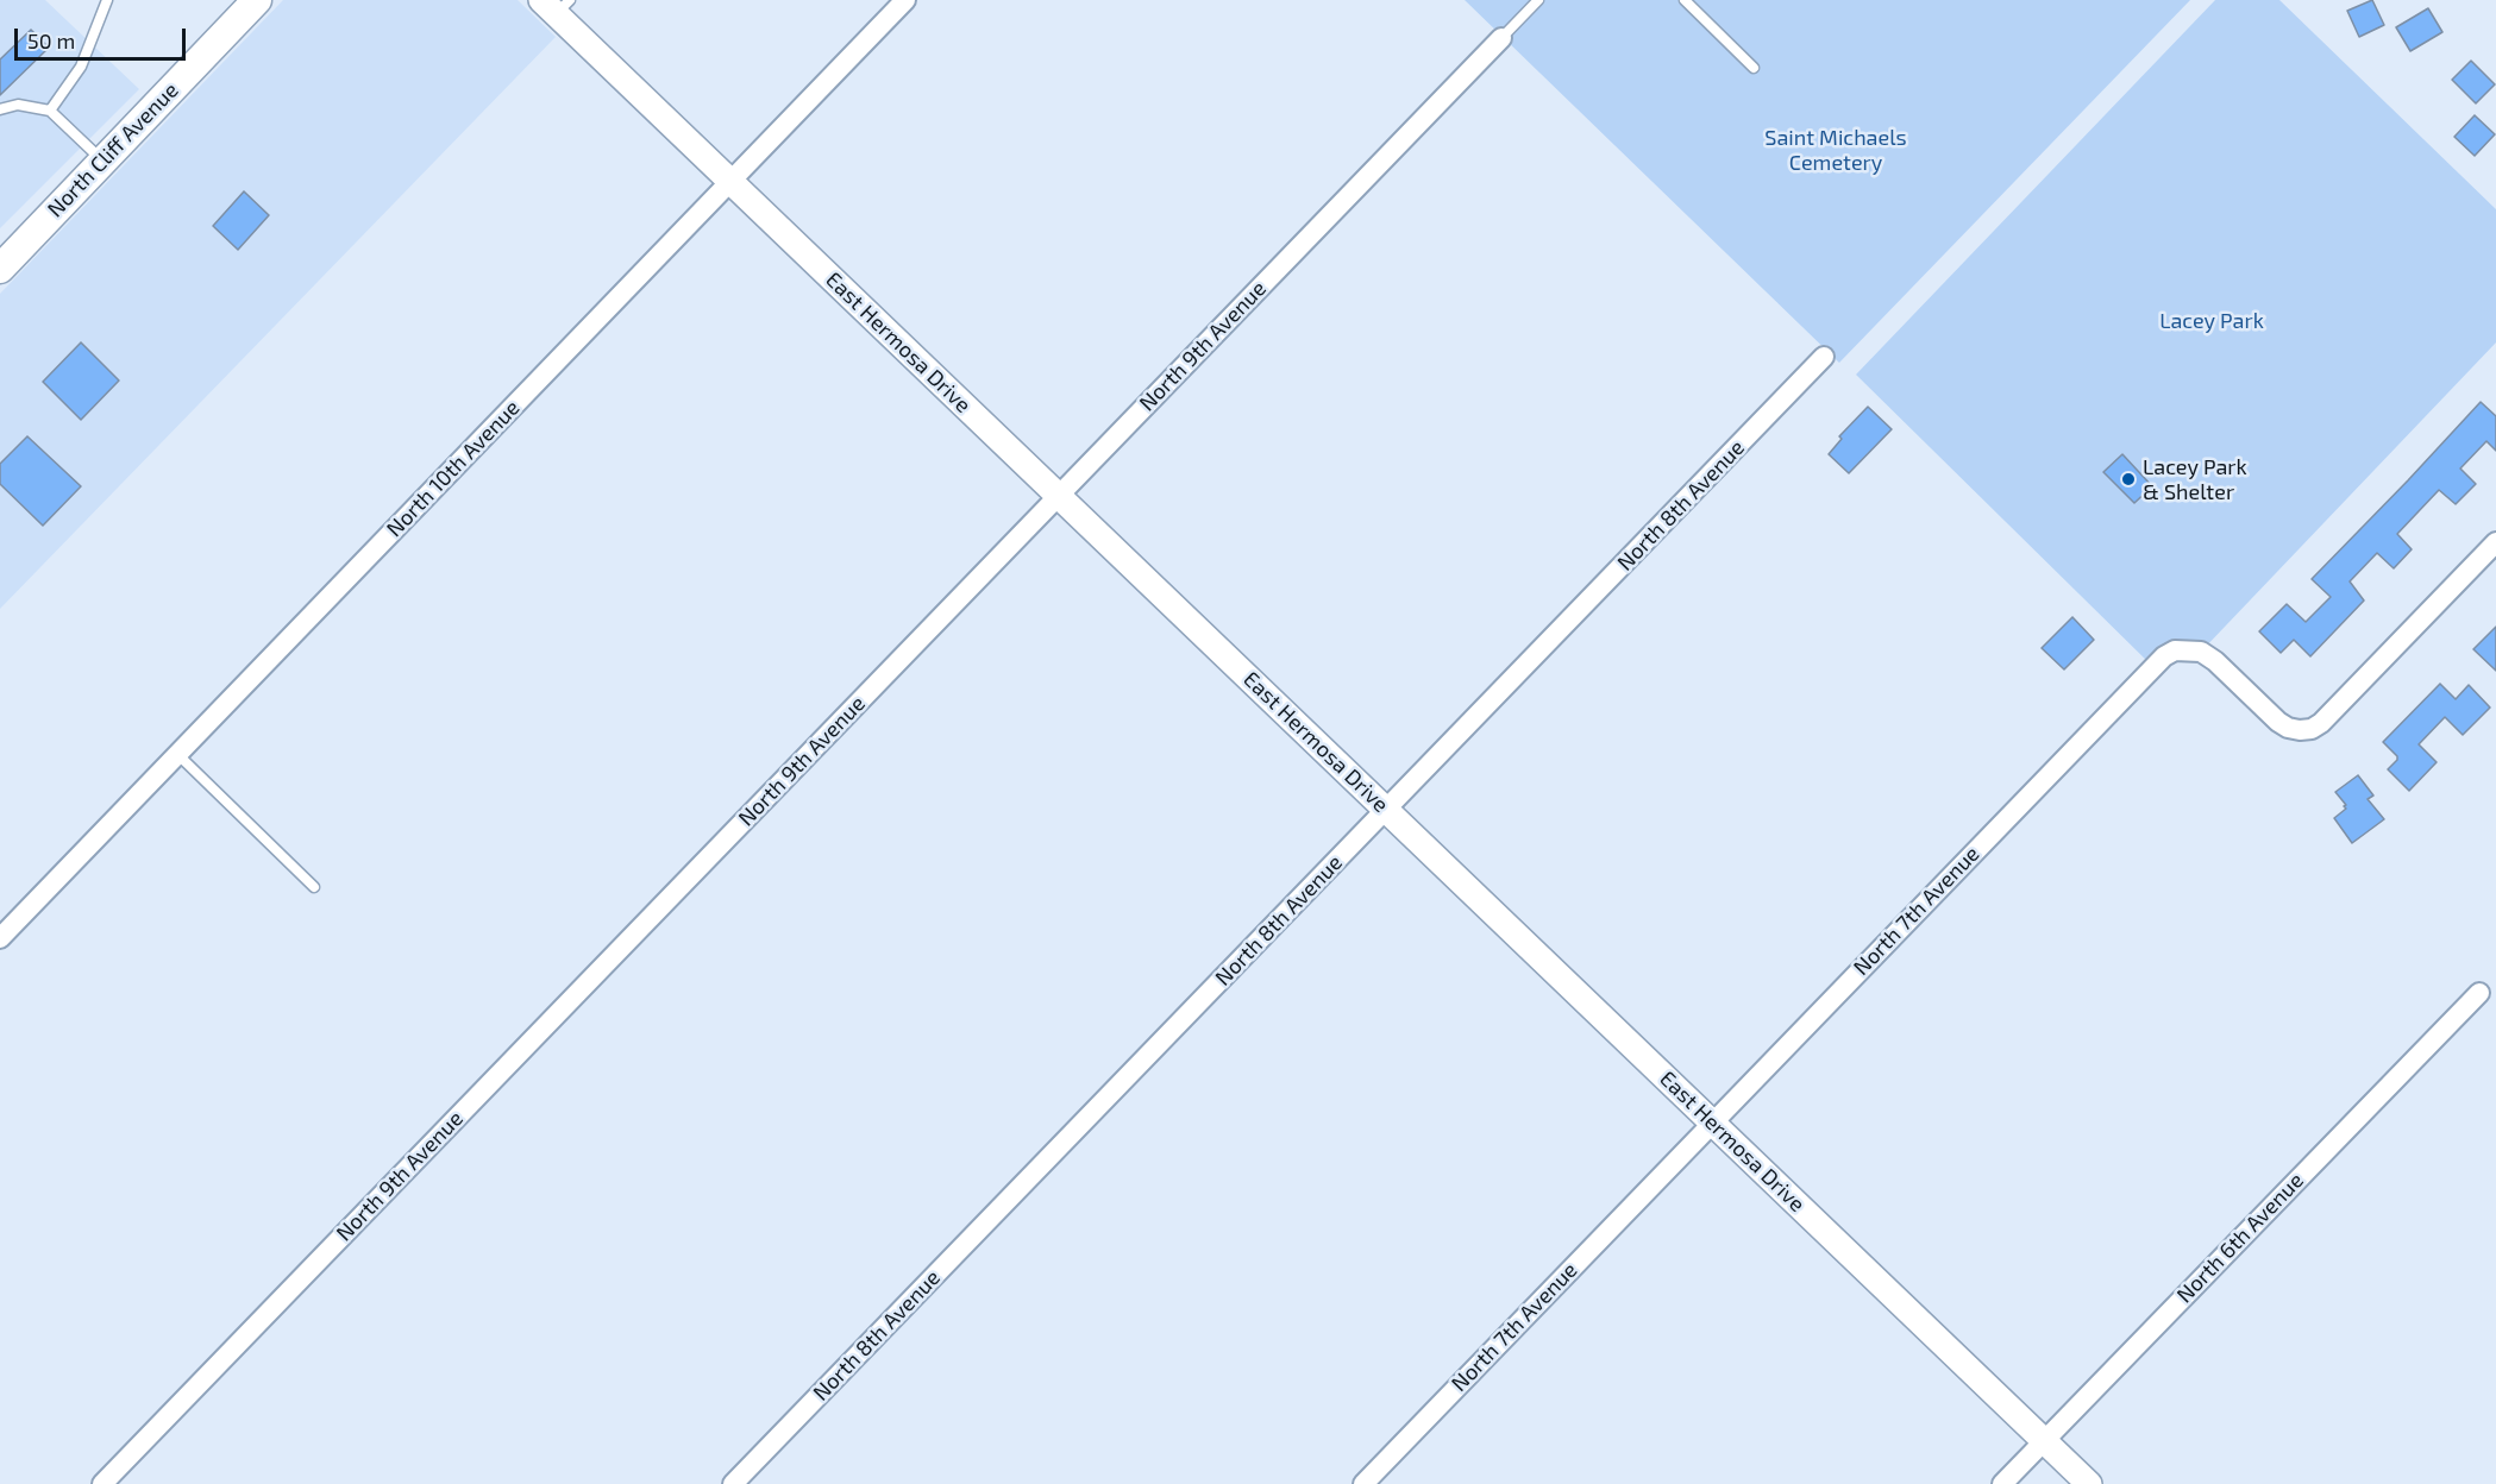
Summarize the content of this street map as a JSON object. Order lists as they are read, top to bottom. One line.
{"streets":{"main road":["North Cliff Avenue"],"street":["East Hermosa Drive","North 9th Avenue","North 10th Avenue","North 8th Avenue","North 7th Avenue","North 6th Avenue"]},"crossings":[["East Hermosa Drive","North 9th Avenue"],["East Hermosa Drive","North 10th Avenue"],["East Hermosa Drive","North 8th Avenue"],["East Hermosa Drive","North 7th Avenue"],["East Hermosa Drive","North 6th Avenue"]],"parks":["Saint Michaels Cemetery","Lacey Park"],"places":["Lacey Park & Shelter"],"scale_bar":"50 m"}
